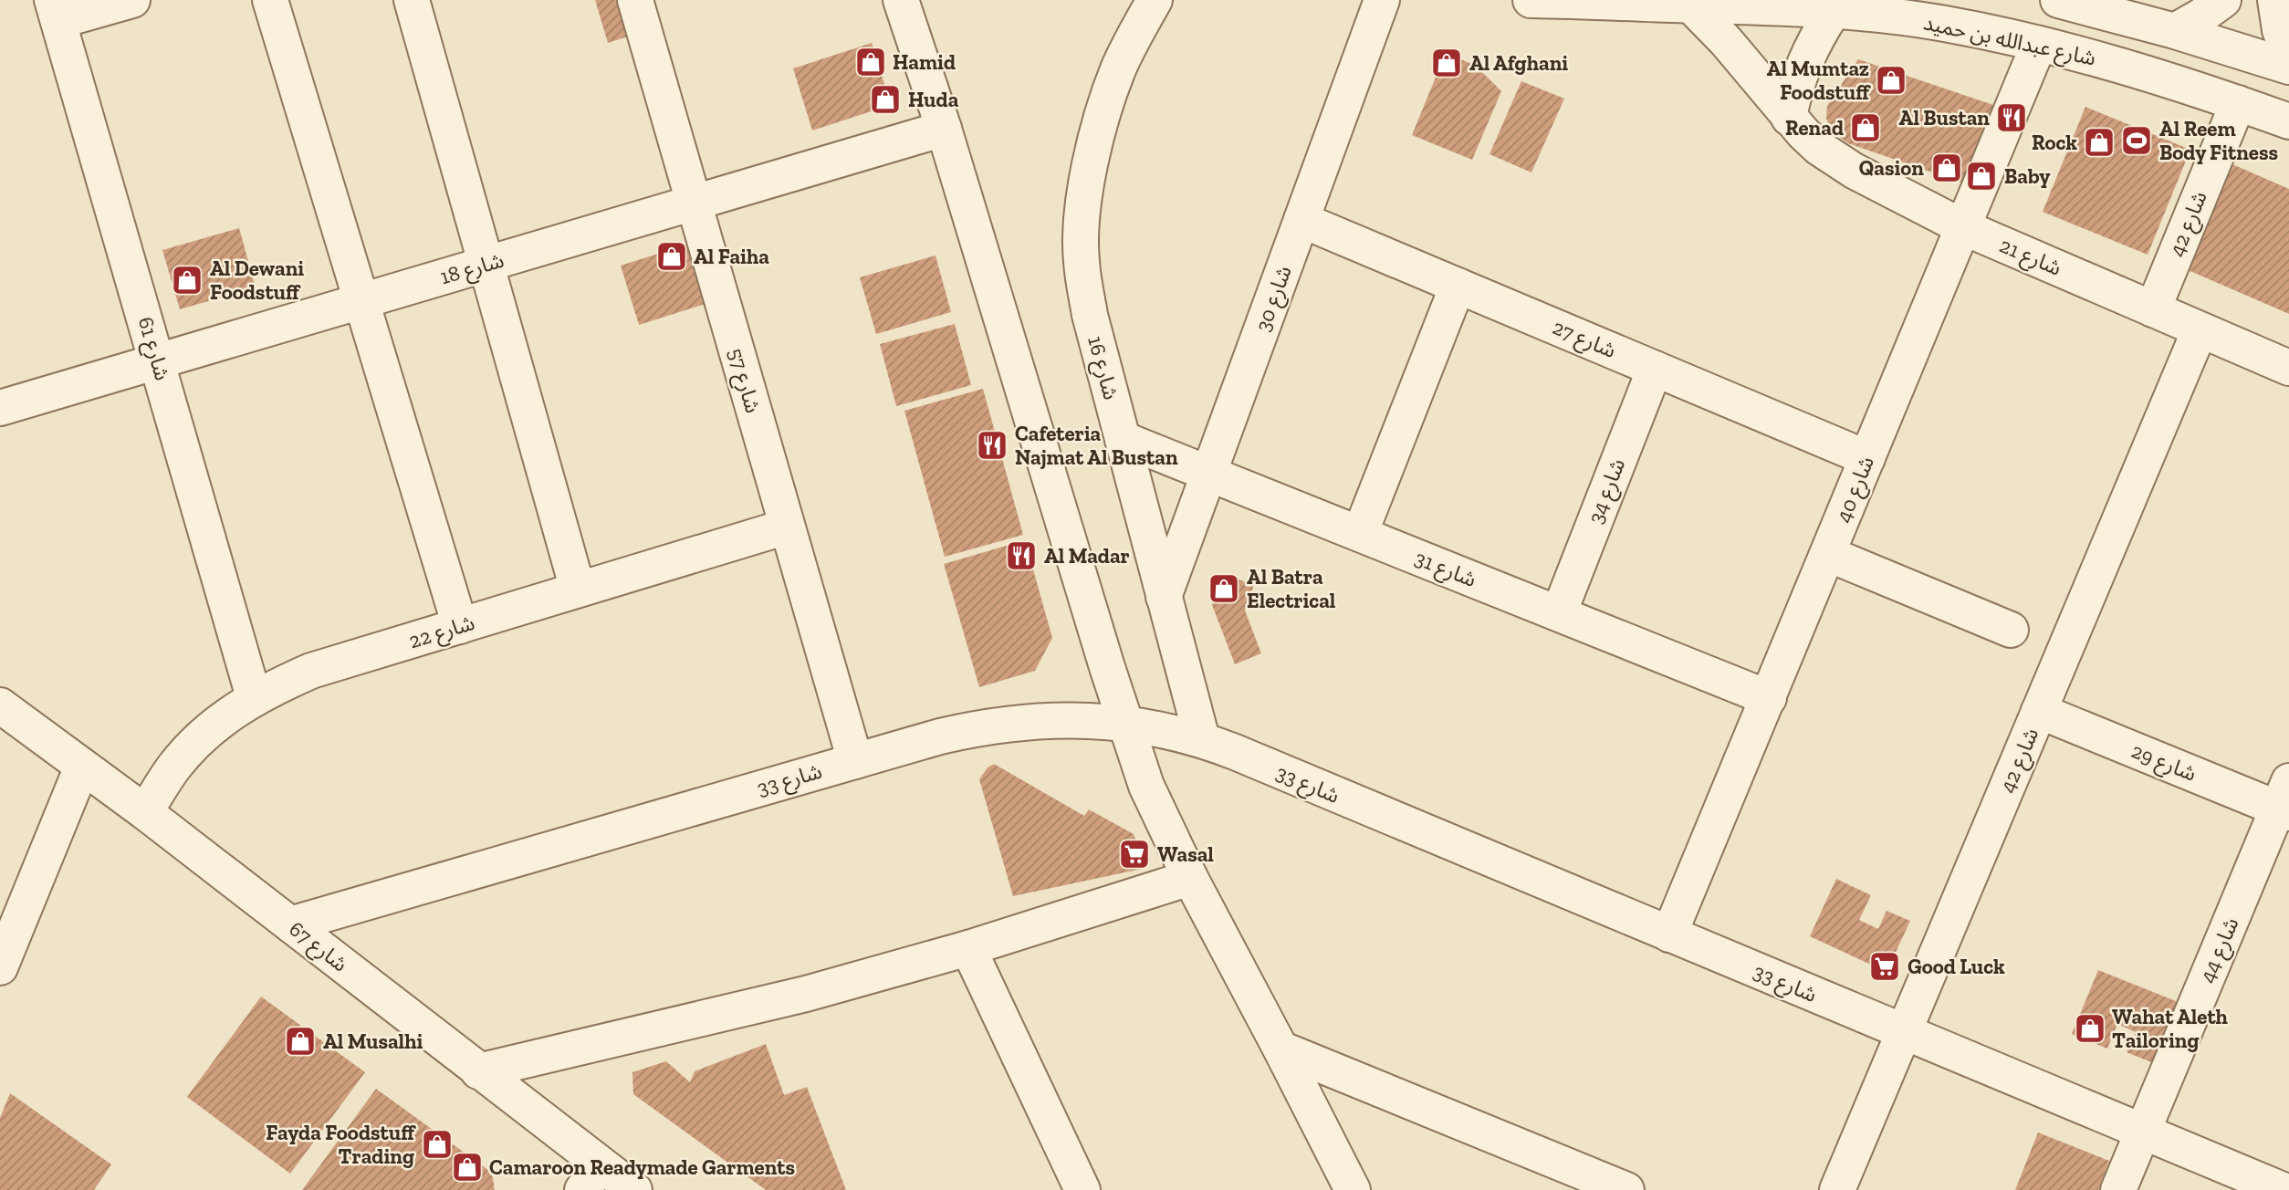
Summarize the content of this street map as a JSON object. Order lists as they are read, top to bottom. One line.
{"streets":{"street":["شارع عبدالله بن حميد","شارع 42","شارع 21","شارع 18","شارع 30","شارع 27","شارع 61","شارع 16","شارع 57","شارع 40","شارع 34","شارع 31","شارع 22","شارع 29","شارع 33","شارع 67","شارع 44"]},"crossings":[["شارع عبدالله بن حميد","شارع 42"],["شارع عبدالله بن حميد","شارع 21"],["شارع عبدالله بن حميد","شارع 40"],["شارع 42","شارع 21"],["شارع 42","شارع 29"],["شارع 42","شارع 33"],["شارع 21","شارع 40"],["شارع 18","شارع 61"],["شارع 18","شارع 57"],["شارع 30","شارع 27"],["شارع 30","شارع 16"],["شارع 30","شارع 31"],["شارع 27","شارع 40"],["شارع 27","شارع 34"],["شارع 61","شارع 22"],["شارع 16","شارع 31"],["شارع 16","شارع 33"],["شارع 57","شارع 22"],["شارع 57","شارع 33"],["شارع 40","شارع 31"],["شارع 40","شارع 33"],["شارع 34","شارع 31"],["شارع 22","شارع 67"],["شارع 29","شارع 44"],["شارع 33","شارع 67"],["شارع 33","شارع 44"]],"places":{"shop":["Hamid","Al Afghani","Al Mumtaz Foodstuff","Huda","Renad","Rock","Qasion","Baby","Al Faiha","Al Dewani Foodstuff","Al Batra Electrical","Wahat Aleth Tailoring","Al Musalhi","Fayda Foodstuff Trading","Camaroon Readymade Garments"],"restaurant":["Al Bustan","Cafeteria Najmat Al Bustan","Al Madar"],"sports":["Al Reem Body Fitness"],"supermarket":["Wasal","Good Luck"]}}
